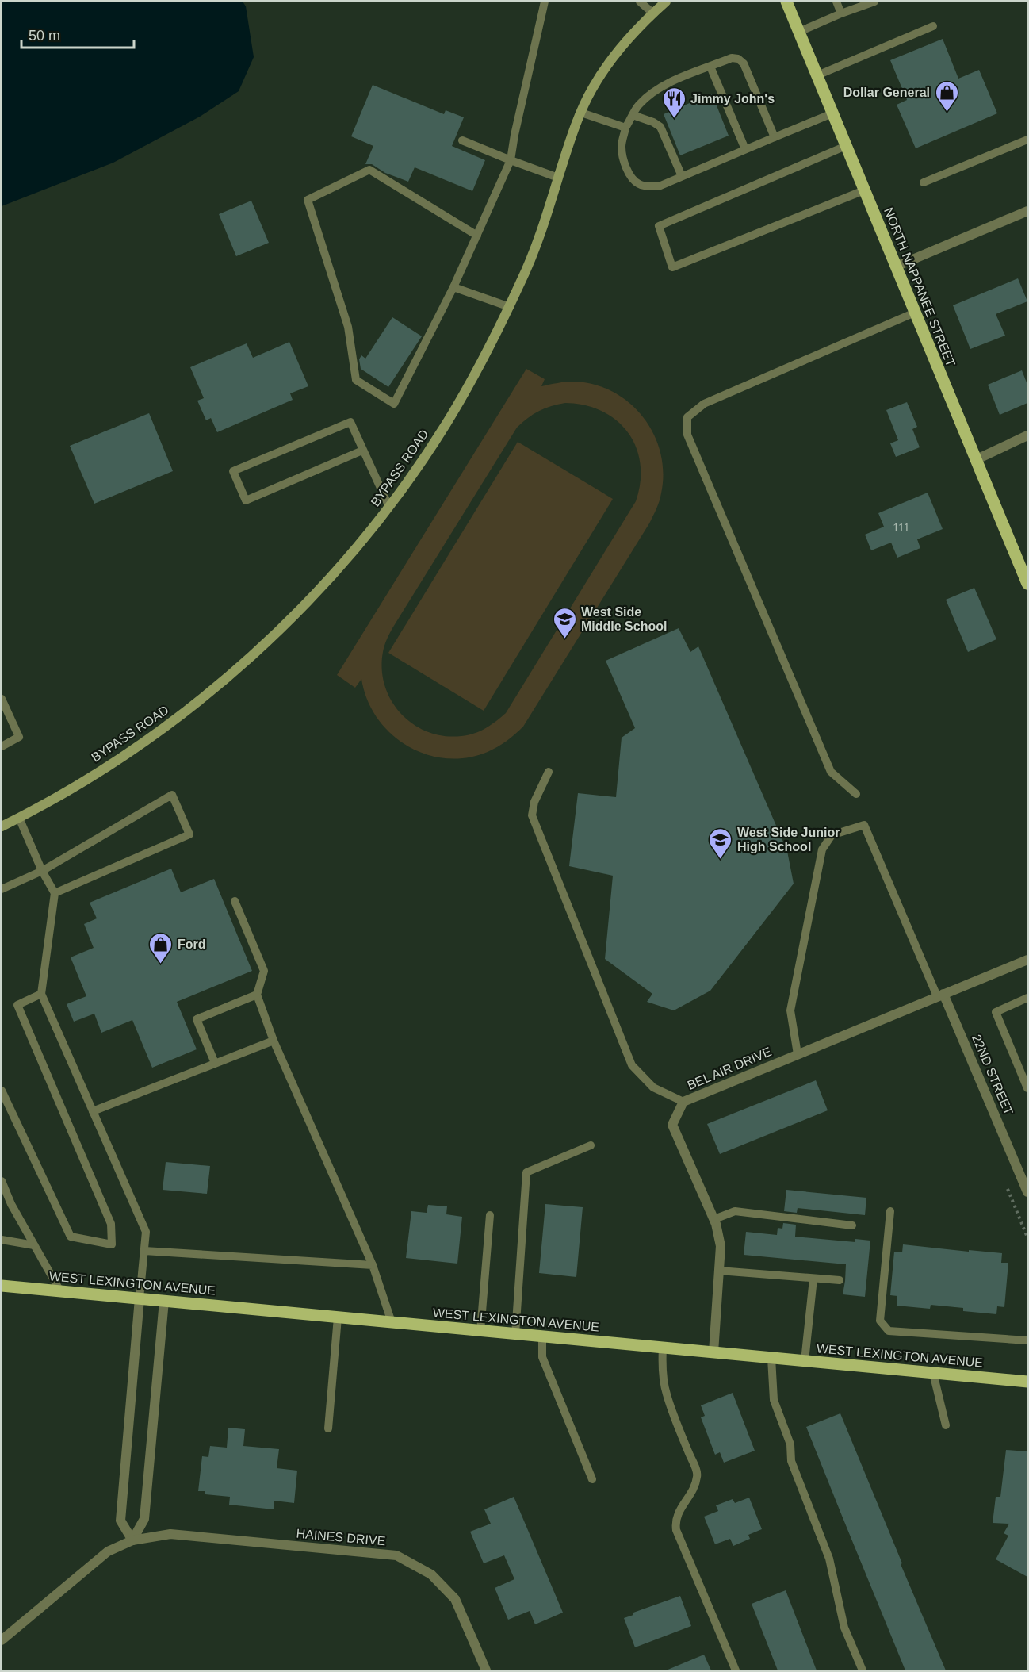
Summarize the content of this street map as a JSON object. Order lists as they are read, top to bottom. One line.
{"streets":{"main road":["NORTH NAPPANEE STREET","BYPASS ROAD","WEST LEXINGTON AVENUE"],"street":["BEL AIR DRIVE","22ND STREET","HAINES DRIVE"]},"crossings":[["BEL AIR DRIVE","22ND STREET"],["BEL AIR DRIVE","WEST LEXINGTON AVENUE"]],"places":{"shop":["Dollar General","Ford"],"restaurant":["Jimmy John's"],"school or university":["West Side Middle School","West Side Junior High School"]},"house_numbers":["111"],"scale_bar":"50 m"}
